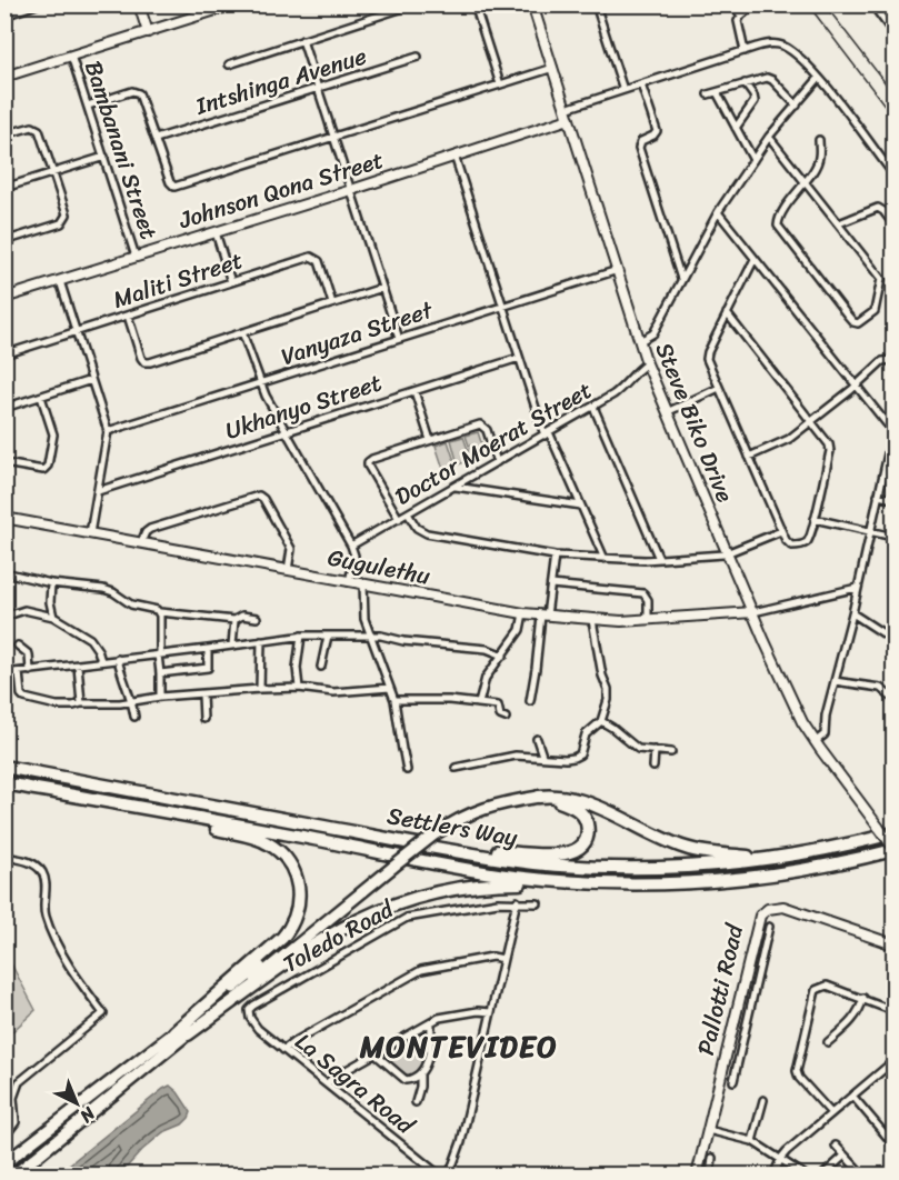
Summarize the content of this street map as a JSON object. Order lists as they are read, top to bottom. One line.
{"streets":{"highway":["Settlers Way"],"street":["Intshinga Avenue","Bambanani Street","Johnson Qona Street","Maliti Street","Vanyaza Street","Ukhanyo Street","Steve Biko Drive","Doctor Moerat Street","Gugulethu","Toledo Road","Pallotti Road","La Sagra Road"]},"crossings":[["Bambanani Street","Johnson Qona Street"],["Johnson Qona Street","Steve Biko Drive"],["Vanyaza Street","Steve Biko Drive"],["Steve Biko Drive","Doctor Moerat Street"],["Steve Biko Drive","Gugulethu"],["Steve Biko Drive","Settlers Way"],["Toledo Road","La Sagra Road"]],"districts":["MONTEVIDEO"],"north":"bottom right"}
